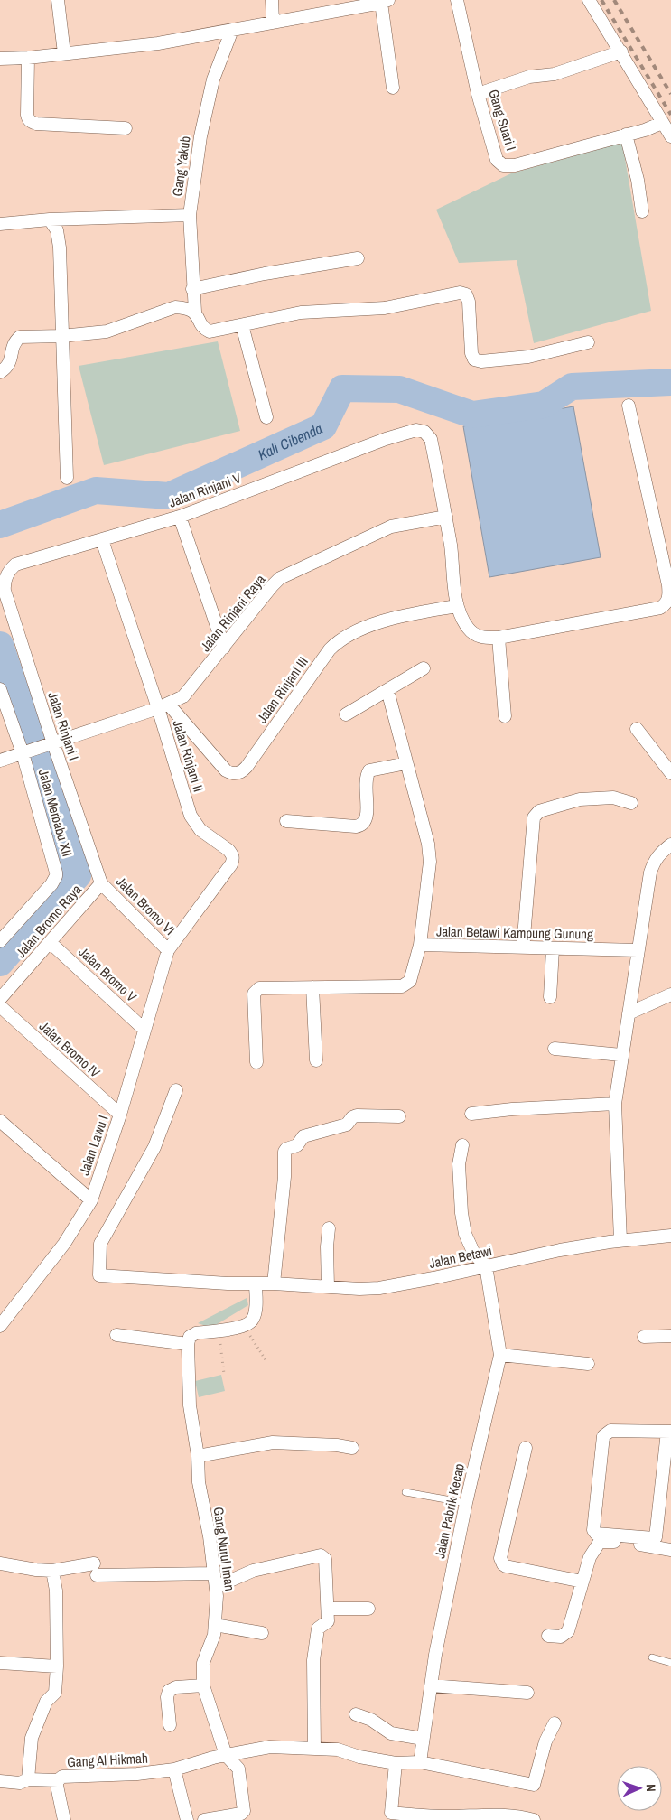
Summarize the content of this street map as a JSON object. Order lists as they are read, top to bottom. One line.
{"streets":{"street":["Gang Suari I","Gang Yakub","Jalan Rinjani V","Jalan Rinjani Raya","Jalan Rinjani III","Jalan Rinjani I","Jalan Rinjani II","Jalan Merbabu XII","Jalan Bromo VI","Jalan Bromo Raya","Jalan Betawi Kampung Gunung","Jalan Bromo V","Jalan Bromo IV","Jalan Lawu I","Jalan Betawi","Jalan Pabrik Kecap","Gang Nurul Iman","Gang Al Hikmah"]},"crossings":[["Jalan Rinjani V","Jalan Rinjani Raya"],["Jalan Rinjani V","Jalan Rinjani I"],["Jalan Rinjani V","Jalan Rinjani II"],["Jalan Rinjani Raya","Jalan Rinjani III"],["Jalan Rinjani Raya","Jalan Rinjani I"],["Jalan Rinjani Raya","Jalan Rinjani II"],["Jalan Rinjani Raya","Jalan Merbabu XII"],["Jalan Rinjani III","Jalan Rinjani II"],["Jalan Rinjani I","Jalan Bromo VI"],["Jalan Rinjani I","Jalan Bromo Raya"],["Jalan Rinjani II","Jalan Bromo VI"],["Jalan Rinjani II","Jalan Lawu I"],["Jalan Bromo VI","Jalan Bromo Raya"],["Jalan Bromo VI","Jalan Lawu I"],["Jalan Bromo Raya","Jalan Bromo V"],["Jalan Bromo V","Jalan Lawu I"],["Jalan Bromo IV","Jalan Lawu I"],["Jalan Betawi","Jalan Pabrik Kecap"]],"water":["Kali Cibenda"],"north":"right"}
